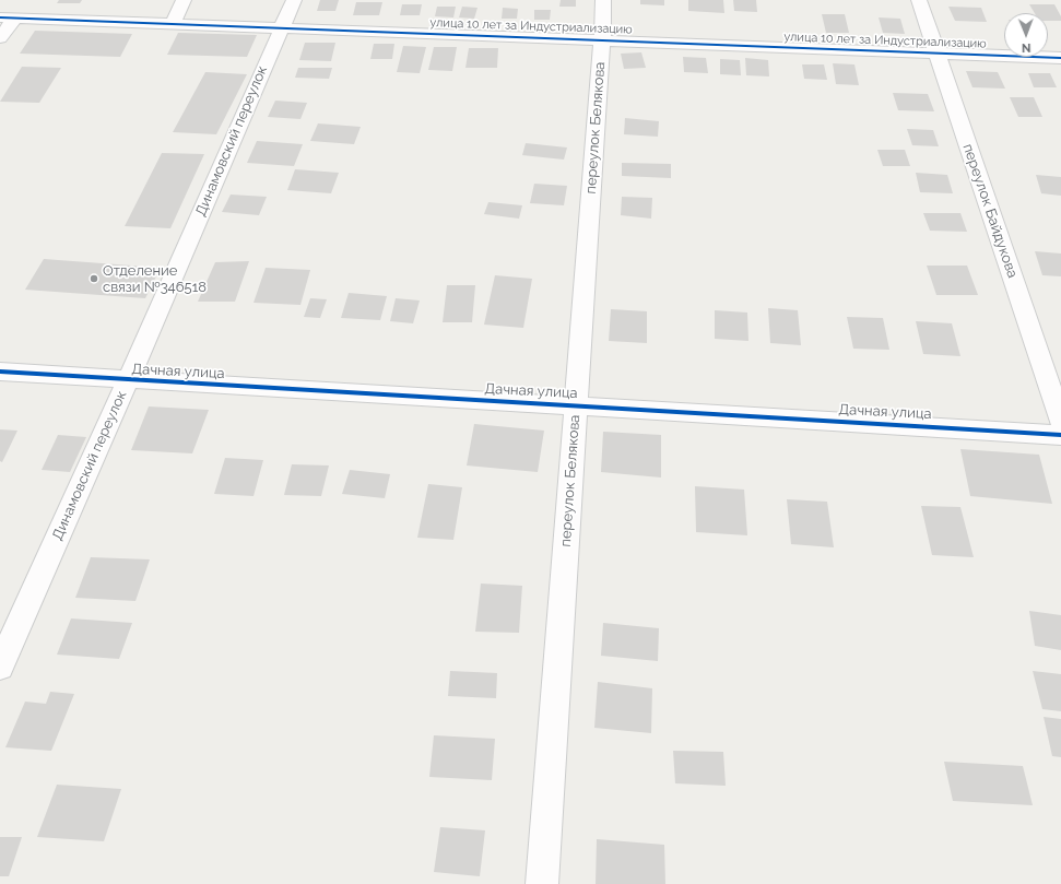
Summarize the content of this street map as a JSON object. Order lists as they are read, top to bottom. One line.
{"streets":{"street":["улица 10 лет за Индустриализацию","переулок Белякова","Динамовский переулок","переулок Байдукова","Дачная улица"]},"crossings":[["улица 10 лет за Индустриализацию","переулок Белякова"],["улица 10 лет за Индустриализацию","Динамовский переулок"],["улица 10 лет за Индустриализацию","переулок Байдукова"],["переулок Белякова","Дачная улица"],["Динамовский переулок","Дачная улица"]],"places":["Отделение связи №346518"],"north":"bottom"}
